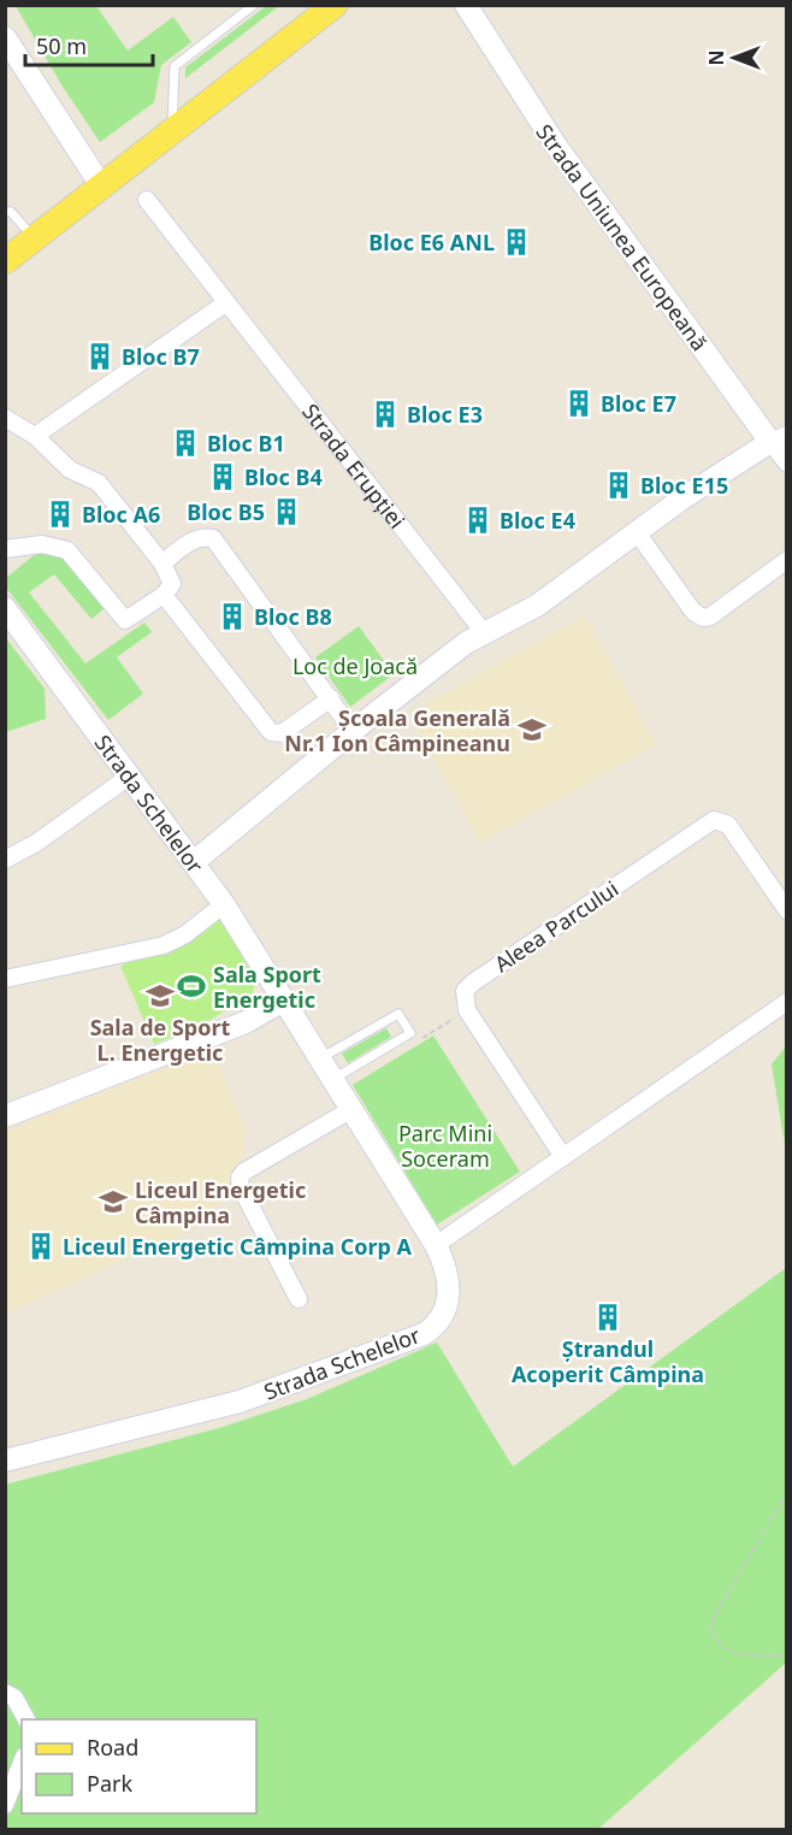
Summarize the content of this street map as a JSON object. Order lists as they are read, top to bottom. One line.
{"streets":{"main road":["Strada Uniunea Europeană","Strada Schelelor"],"street":["Strada Erupției","Aleea Parcului"]},"parks":["Loc de Joacă","Parc Mini Soceram"],"places":{"building":["Bloc E6 ANL","Bloc B7","Bloc E7","Bloc E3","Bloc B1","Bloc B4","Bloc E15","Bloc B5","Bloc A6","Bloc E4","Bloc B8","Liceul Energetic Câmpina Corp A","Ștrandul Acoperit Câmpina"],"school or university":["Școala Generală Nr.1 Ion Câmpineanu","Sala de Sport L. Energetic","Liceul Energetic Câmpina"],"sports":["Sala Sport Energetic"]},"legend":["Road","Park"],"scale_bar":"50 m","north":"left"}
